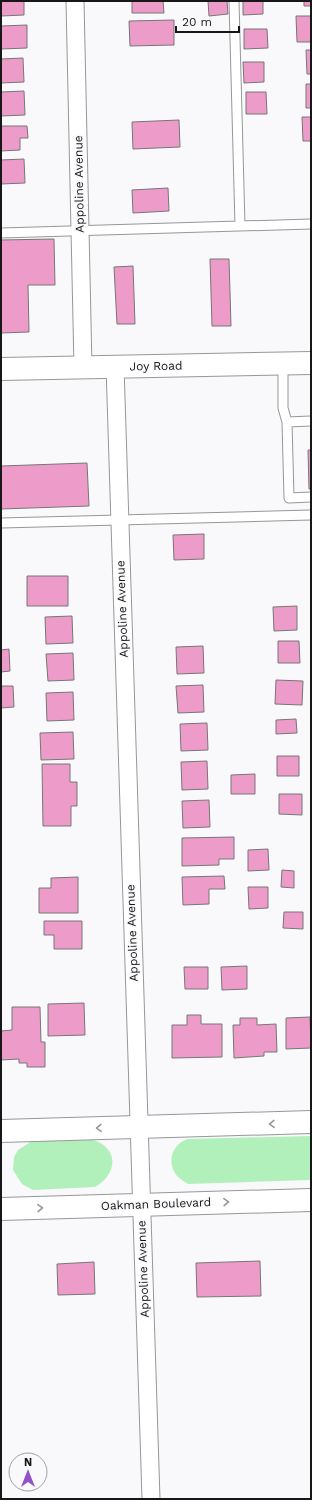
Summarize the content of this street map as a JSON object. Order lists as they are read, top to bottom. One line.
{"streets":{"street":["Appoline Avenue","Joy Road","Oakman Boulevard"]},"crossings":[["Appoline Avenue","Joy Road"],["Appoline Avenue","Oakman Boulevard"]],"scale_bar":"20 m","north":"top"}
